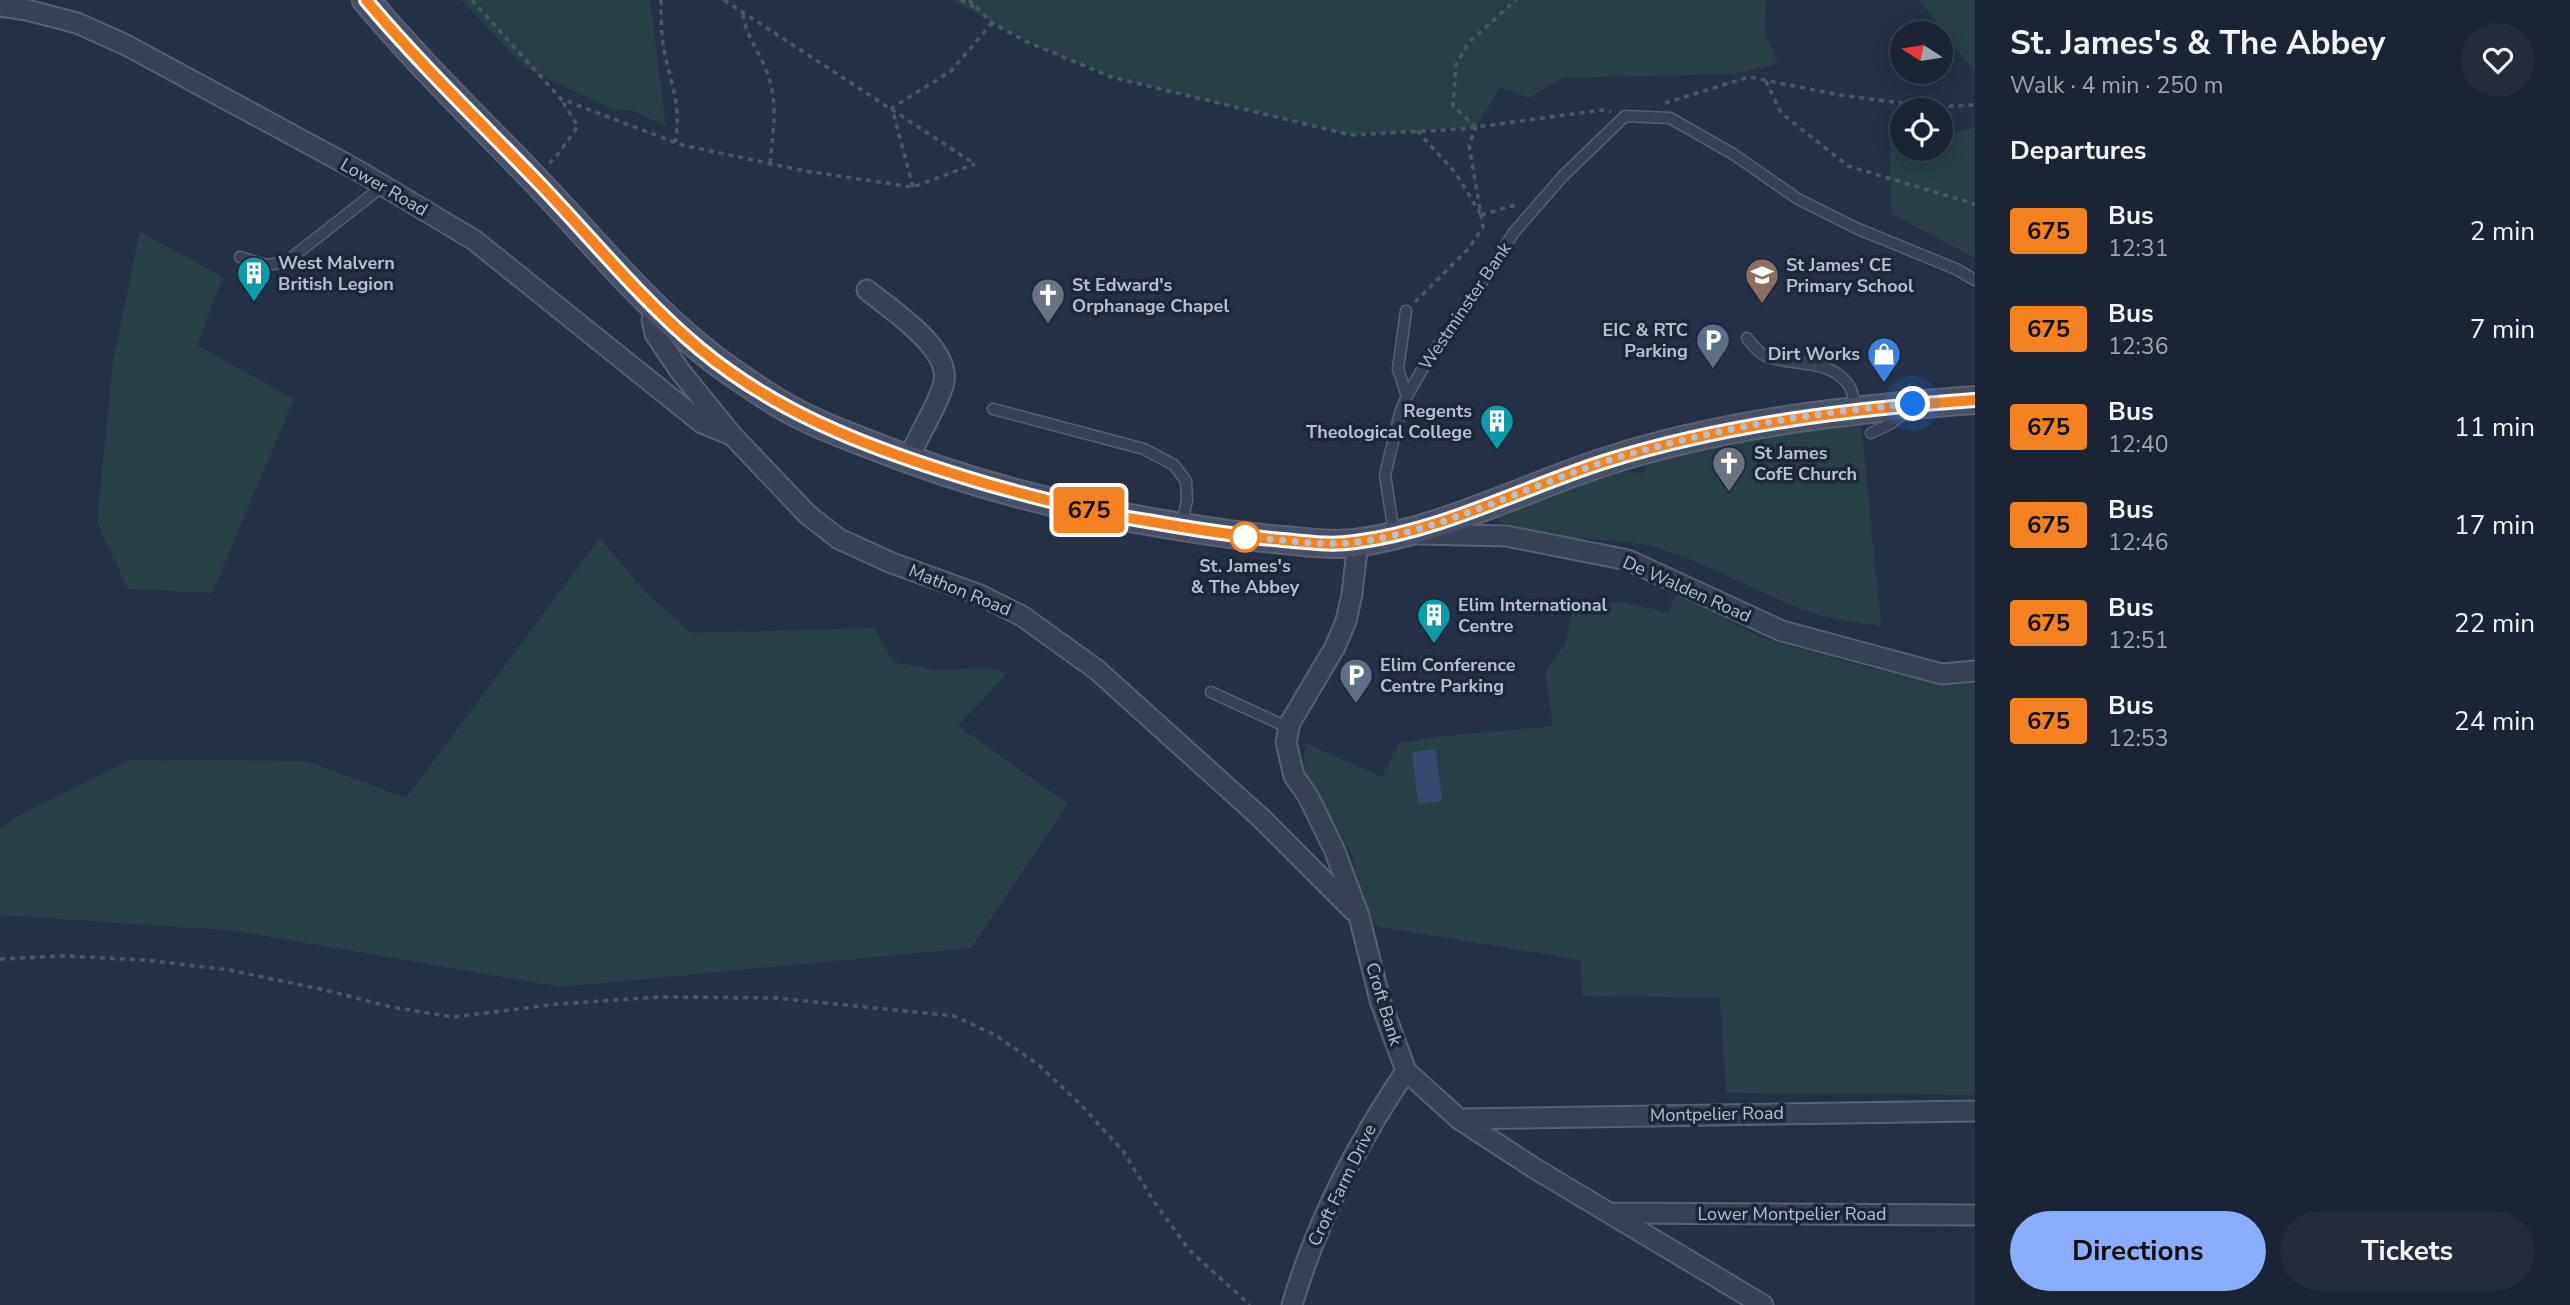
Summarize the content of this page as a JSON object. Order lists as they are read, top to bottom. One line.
{"streets":{"street":["Lower Road","De Walden Road","Mathon Road","Croft Bank","Montpelier Road","Croft Farm Drive","Lower Montpelier Road"],"lane":["Westminster Bank"]},"crossings":[["Lower Road","Mathon Road"],["Westminster Bank","De Walden Road"],["Mathon Road","Croft Bank"],["Croft Bank","Montpelier Road"],["Croft Bank","Croft Farm Drive"],["Croft Bank","Lower Montpelier Road"]],"places":{"building":["West Malvern British Legion","Regents Theological College","Elim International Centre"],"school or university":["St James' CE Primary School"],"church":["St Edward's Orphanage Chapel","St James CofE Church"],"parking":["EIC & RTC Parking","Elim Conference Centre Parking"],"shop":["Dirt Works"],"other":["St. James's & The Abbey"]},"lines":["bus line 675"],"north":"left","page":{"on_map":"675","heading":[["St. James's & The Abbey","Walk · 4 min · 250 m"],"Departures"],"list":[{"mark":"675","name":"Bus","note":"12:31","value":"2 min"},{"mark":"675","name":"Bus","note":"12:36","value":"7 min"},{"mark":"675","name":"Bus","note":"12:40","value":"11 min"},{"mark":"675","name":"Bus","note":"12:46","value":"17 min"},{"mark":"675","name":"Bus","note":"12:51","value":"22 min"},{"mark":"675","name":"Bus","note":"12:53","value":"24 min"}],"buttons":["Directions","Tickets"]}}
